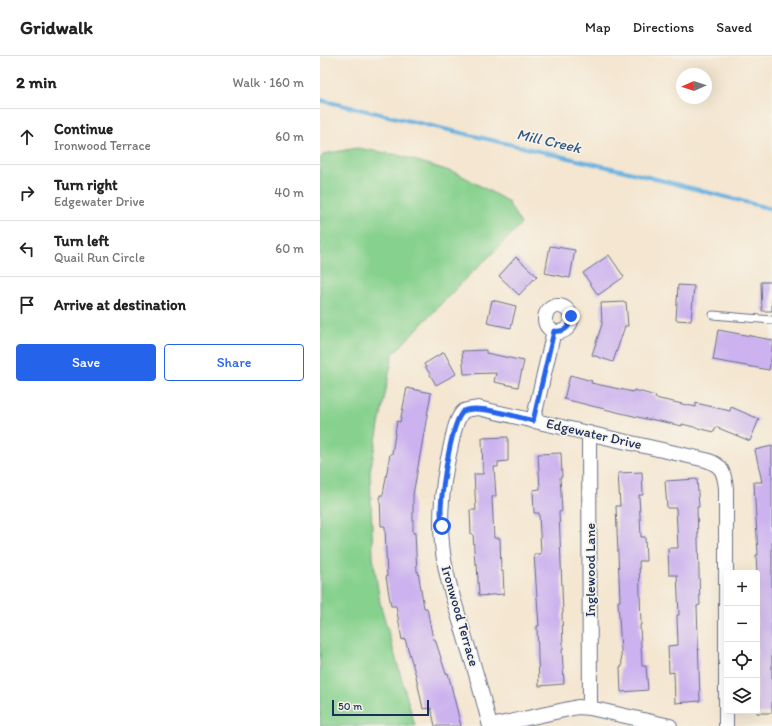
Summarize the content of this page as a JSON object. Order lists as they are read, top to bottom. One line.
{"streets":{"street":["Edgewater Drive","Inglewood Lane","Ironwood Terrace"]},"crossings":[["Edgewater Drive","Inglewood Lane"],["Edgewater Drive","Ironwood Terrace"]],"water":["Mill Creek"],"scale_bar":"50 m","north":"left","page":{"header":"Gridwalk","nav":["Map","Directions","Saved"],"heading":["2 min","Walk · 160 m"],"list":[["Continue","Ironwood Terrace","60 m"],["Turn right","Edgewater Drive","40 m"],["Turn left","Quail Run Circle","60 m"],"Arrive at destination"],"buttons":["Save","Share"],"map_buttons":["+","−"],"scale":"50 m"}}
